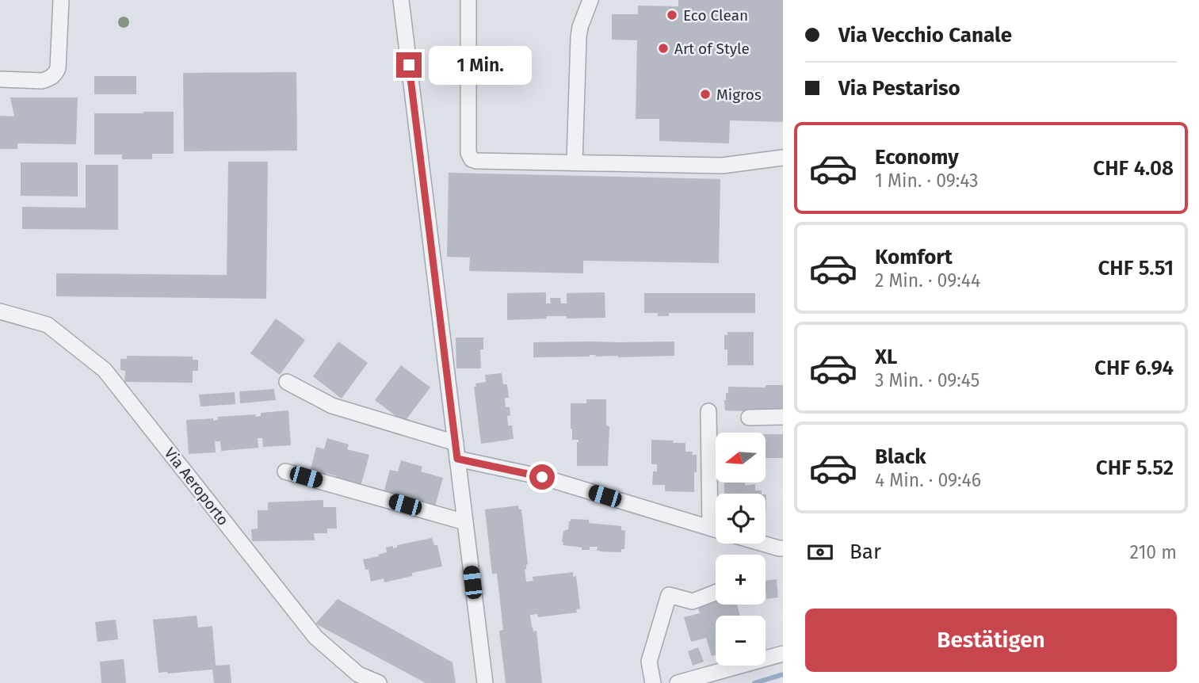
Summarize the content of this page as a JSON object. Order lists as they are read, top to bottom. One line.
{"streets":{"street":["Via Aeroporto"]},"places":["Eco Clean","Art of Style","Migros"],"north":"left","page":{"banner":["Via Vecchio Canale","Via Pestariso"],"bubble":"1 Min.","list":[{"name":"Economy","note":"1 Min. · 09:43","value":"CHF 4.08"},{"name":"Komfort","note":"2 Min. · 09:44","value":"CHF 5.51"},{"name":"XL","note":"3 Min. · 09:45","value":"CHF 6.94"},{"name":"Black","note":"4 Min. · 09:46","value":"CHF 5.52"}],"map_buttons":["+","−"],"pay":["Bar","210 m"],"buttons":"Bestätigen"}}
